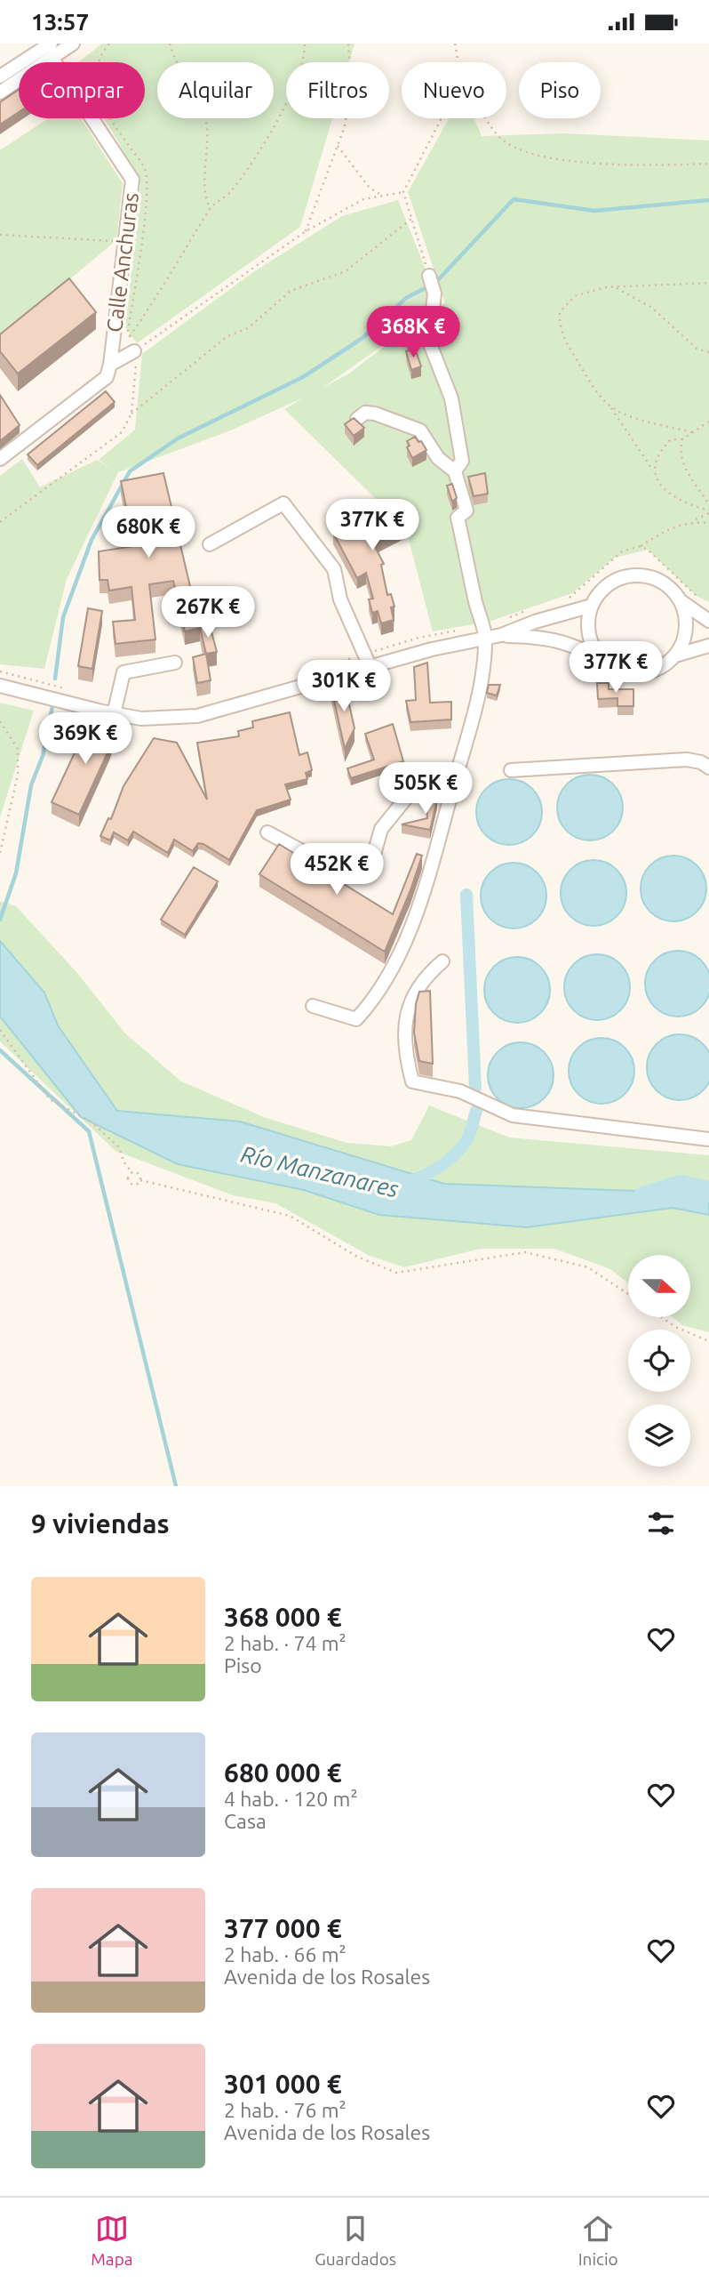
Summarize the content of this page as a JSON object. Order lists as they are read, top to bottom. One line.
{"streets":{"street":["Calle Anchuras"]},"water":["Río Manzanares"],"north":"right","page":{"status":"13:57","chip":["Comprar","Alquilar","Filtros","Nuevo","Piso"],"price":["368K €","377K €","680K €","267K €","377K €","301K €","369K €","505K €","452K €"],"heading":"9 viviendas","list":[{"name":"368 000 €","note":"2 hab. · 74 m² · Piso"},{"name":"680 000 €","note":"4 hab. · 120 m² · Casa"},{"name":"377 000 €","note":"2 hab. · 66 m² · Avenida de los Rosales"},{"name":"301 000 €","note":"2 hab. · 76 m² · Avenida de los Rosales"}],"tabs":["Mapa","Guardados","Inicio"]}}
